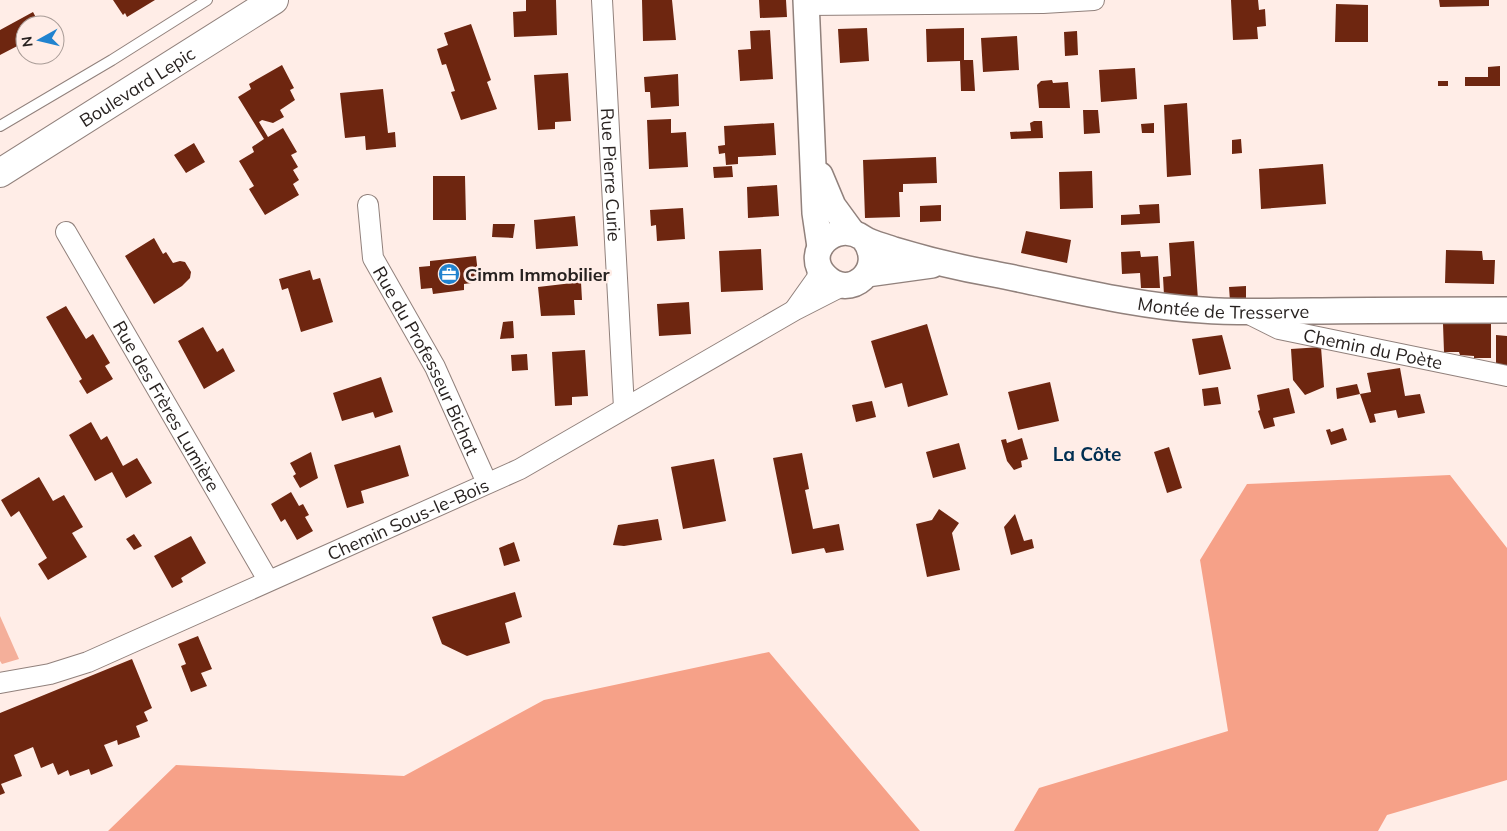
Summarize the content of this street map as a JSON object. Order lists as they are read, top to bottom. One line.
{"streets":{"main road":["Boulevard Lepic"],"street":["Rue Pierre Curie","Montée de Tresserve","Chemin du Poète","Rue du Professeur Bichat","Rue des Frères Lumière","Chemin Sous-le-Bois"]},"crossings":[["Rue Pierre Curie","Chemin Sous-le-Bois"],["Montée de Tresserve","Chemin du Poète"],["Rue du Professeur Bichat","Chemin Sous-le-Bois"],["Rue des Frères Lumière","Chemin Sous-le-Bois"]],"districts":["La Côte"],"places":{"office":["Cimm Immobilier"]},"north":"left"}
